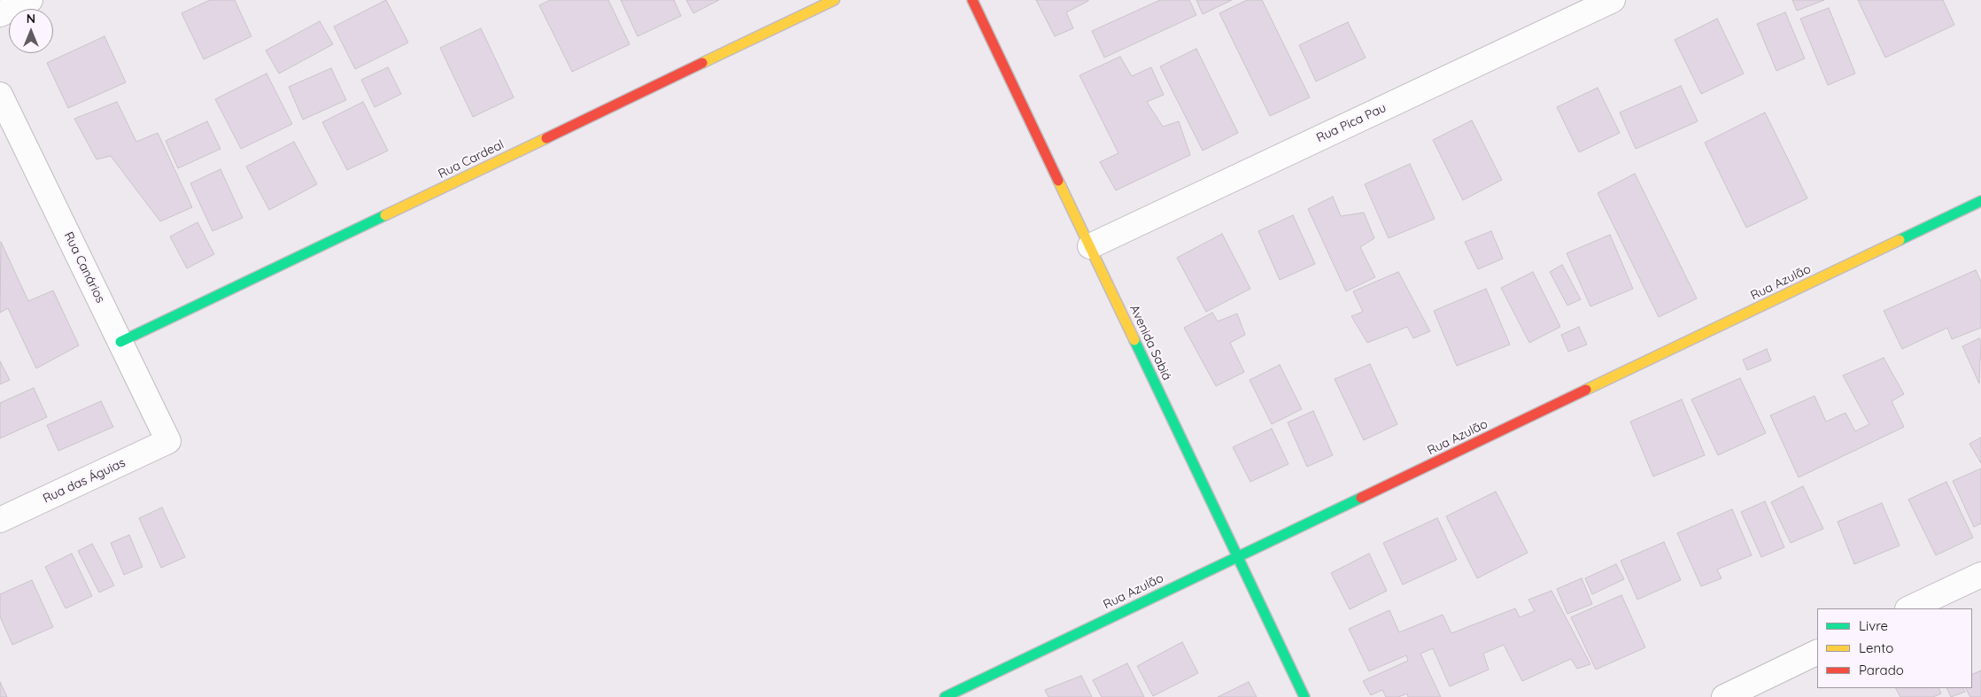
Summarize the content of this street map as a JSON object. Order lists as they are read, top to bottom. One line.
{"streets":{"street":["Rua Pica Pau","Rua Cardeal","Rua Canários","Rua Azulão","Avenida Sabiá","Rua das Águias"]},"crossings":[["Rua Pica Pau","Avenida Sabiá"],["Rua Cardeal","Rua Canários"],["Rua Canários","Rua das Águias"],["Rua Azulão","Avenida Sabiá"]],"legend":["Livre","Lento","Parado"],"north":"top"}
